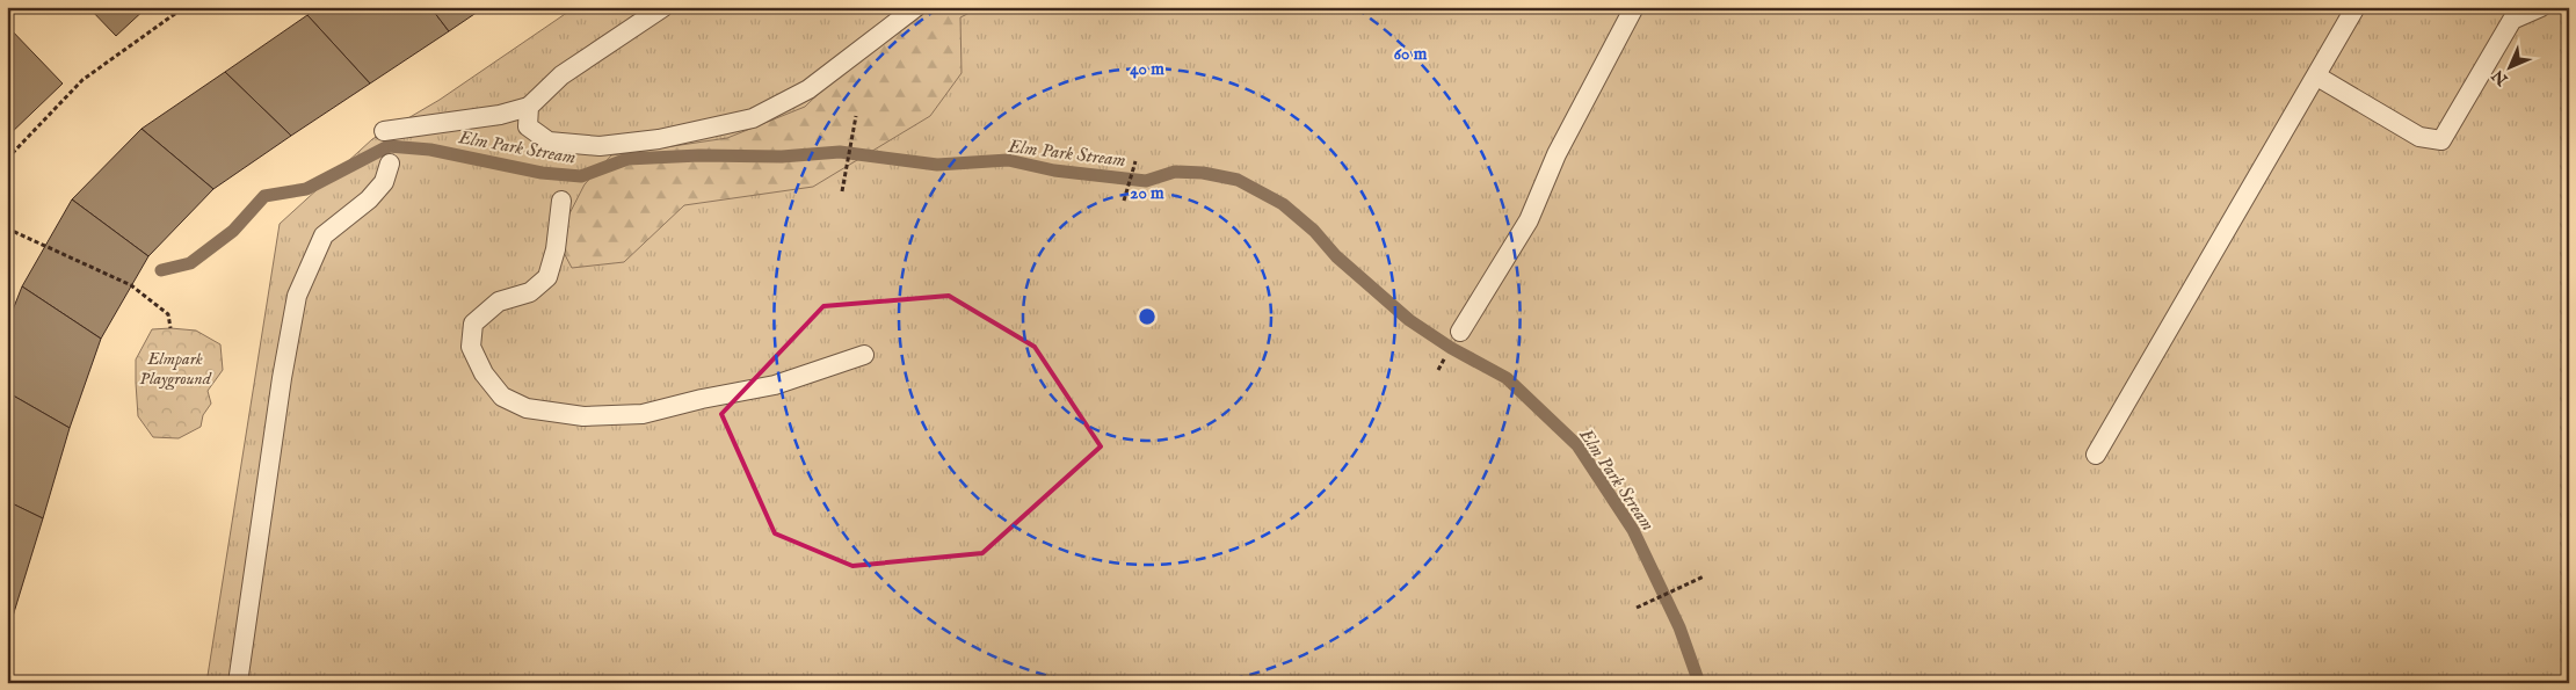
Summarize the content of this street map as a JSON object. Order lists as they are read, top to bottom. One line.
{"water":["Elm Park Stream"],"parks":["Elmpark Playground"],"north":"bottom left","rings":["60 m","40 m","20 m"]}
